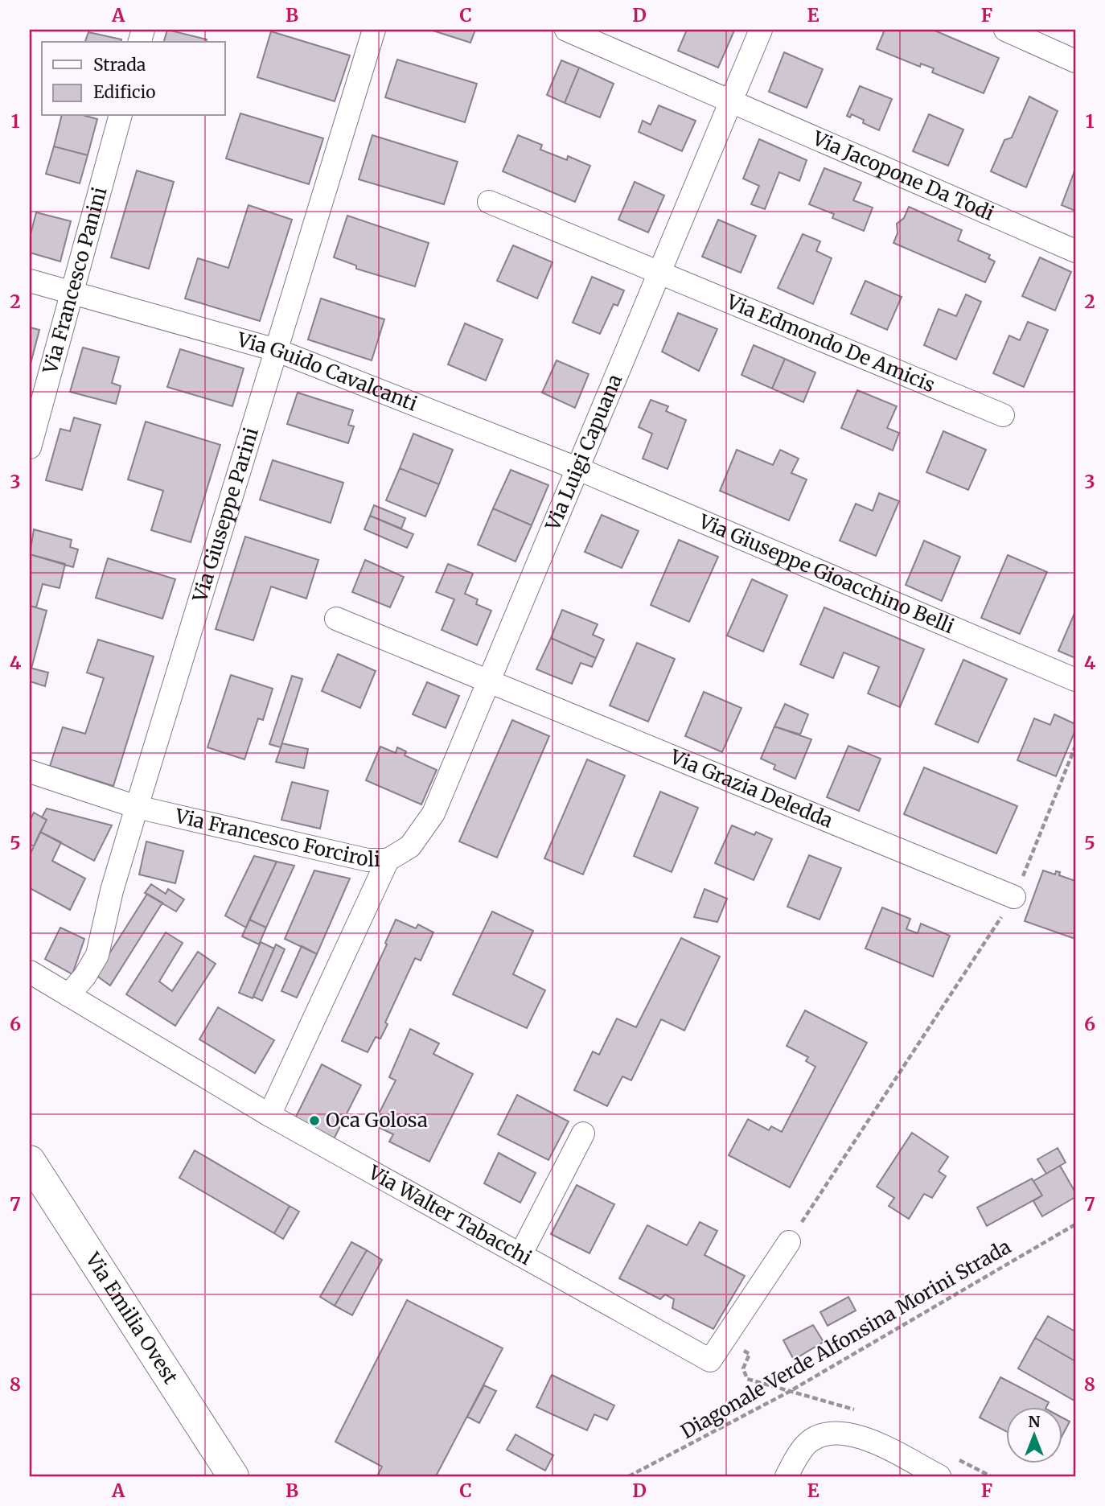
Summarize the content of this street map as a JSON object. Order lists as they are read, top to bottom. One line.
{"streets":{"main road":["Via Emilia Ovest"],"street":["Via Jacopone Da Todi","Via Francesco Panini","Via Edmondo De Amicis","Via Guido Cavalcanti","Via Luigi Capuana","Via Giuseppe Parini","Via Giuseppe Gioacchino Belli","Via Grazia Deledda","Via Francesco Forciroli","Via Walter Tabacchi"],"path":["Diagonale Verde Alfonsina Morini Strada"]},"crossings":[["Via Jacopone Da Todi","Via Luigi Capuana"],["Via Francesco Panini","Via Guido Cavalcanti"],["Via Edmondo De Amicis","Via Luigi Capuana"],["Via Guido Cavalcanti","Via Luigi Capuana"],["Via Guido Cavalcanti","Via Giuseppe Parini"],["Via Guido Cavalcanti","Via Giuseppe Gioacchino Belli"],["Via Luigi Capuana","Via Giuseppe Gioacchino Belli"],["Via Luigi Capuana","Via Grazia Deledda"],["Via Luigi Capuana","Via Francesco Forciroli"],["Via Giuseppe Parini","Via Francesco Forciroli"],["Via Giuseppe Parini","Via Walter Tabacchi"],["Via Francesco Forciroli","Via Walter Tabacchi"]],"places":["Oca Golosa"],"legend":["Strada","Edificio"],"north":"top","grid":{"columns":["A","B","C","D","E","F"],"rows":["1","2","3","4","5","6","7","8"]}}
